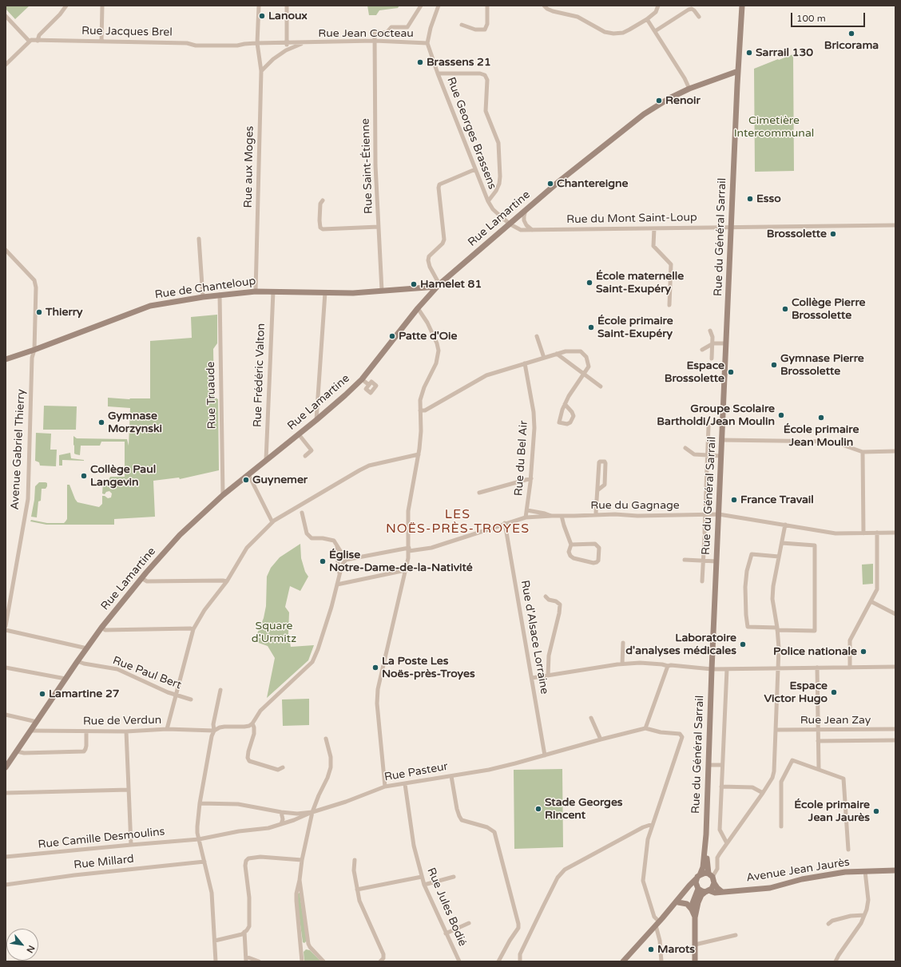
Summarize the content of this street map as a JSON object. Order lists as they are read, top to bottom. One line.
{"streets":{"street":["Rue Jacques Brel","Rue Jean Cocteau","Rue Georges Brassens","Rue Saint-Étienne","Rue aux Moges","Rue Lamartine","Rue du Mont Saint-Loup","Rue du Général Sarrail","Rue de Chanteloup","Rue Frédéric Valton","Rue Truaude","Avenue Gabriel Thierry","Rue du Bel Air","Rue du Gagnage","Rue d'Alsace Lorraine","Rue Paul Bert","Rue Jean Zay","Rue de Verdun","Rue Pasteur","Rue Camille Desmoulins","Rue Millard","Avenue Jean Jaurès","Rue Jules Bodié"]},"crossings":[["Rue Jacques Brel","Rue Jean Cocteau"],["Rue Jacques Brel","Rue aux Moges"],["Rue Jean Cocteau","Rue Georges Brassens"],["Rue Jean Cocteau","Rue Saint-Étienne"],["Rue Jean Cocteau","Rue aux Moges"],["Rue Georges Brassens","Rue Lamartine"],["Rue Georges Brassens","Rue du Mont Saint-Loup"],["Rue Saint-Étienne","Rue de Chanteloup"],["Rue aux Moges","Rue de Chanteloup"],["Rue Lamartine","Rue du Mont Saint-Loup"],["Rue Lamartine","Rue du Général Sarrail"],["Rue Lamartine","Rue de Chanteloup"],["Rue Lamartine","Rue Frédéric Valton"],["Rue Lamartine","Rue Truaude"],["Rue Lamartine","Rue Paul Bert"],["Rue Lamartine","Rue de Verdun"],["Rue du Mont Saint-Loup","Rue du Général Sarrail"],["Rue du Général Sarrail","Rue du Gagnage"],["Rue du Général Sarrail","Avenue Jean Jaurès"],["Rue de Chanteloup","Rue Frédéric Valton"],["Rue de Chanteloup","Rue Truaude"],["Rue de Chanteloup","Avenue Gabriel Thierry"],["Rue du Bel Air","Rue du Gagnage"],["Rue du Gagnage","Rue d'Alsace Lorraine"],["Rue d'Alsace Lorraine","Rue Pasteur"],["Rue Pasteur","Rue Camille Desmoulins"],["Rue Pasteur","Rue Jules Bodié"]],"districts":["LES NOËS-PRÈS-TROYES"],"parks":["Cimetière Intercommunal","Square d'Urmitz"],"places":["Lanoux","Bricorama","Sarrail 130","Brassens 21","Renoir","Chantereigne","Esso","Brossolette","École maternelle Saint-Exupéry","Hamelet 81","Collège Pierre Brossolette","Thierry","École primaire Saint-Exupéry","Patte d'Oie","Gymnase Pierre Brossolette","Espace Brossolette","Groupe Scolaire Bartholdi/Jean Moulin","École primaire Jean Moulin","Gymnase Morzynski","Collège Paul Langevin","Guynemer","France Travail","Église Notre-Dame-de-la-Nativité","Laboratoire d'analyses médicales","Police nationale","La Poste Les Noës-près-Troyes","Espace Victor Hugo","Lamartine 27","Stade Georges Rincent","École primaire Jean Jaurès","Marots"],"scale_bar":"100 m","north":"bottom right"}
